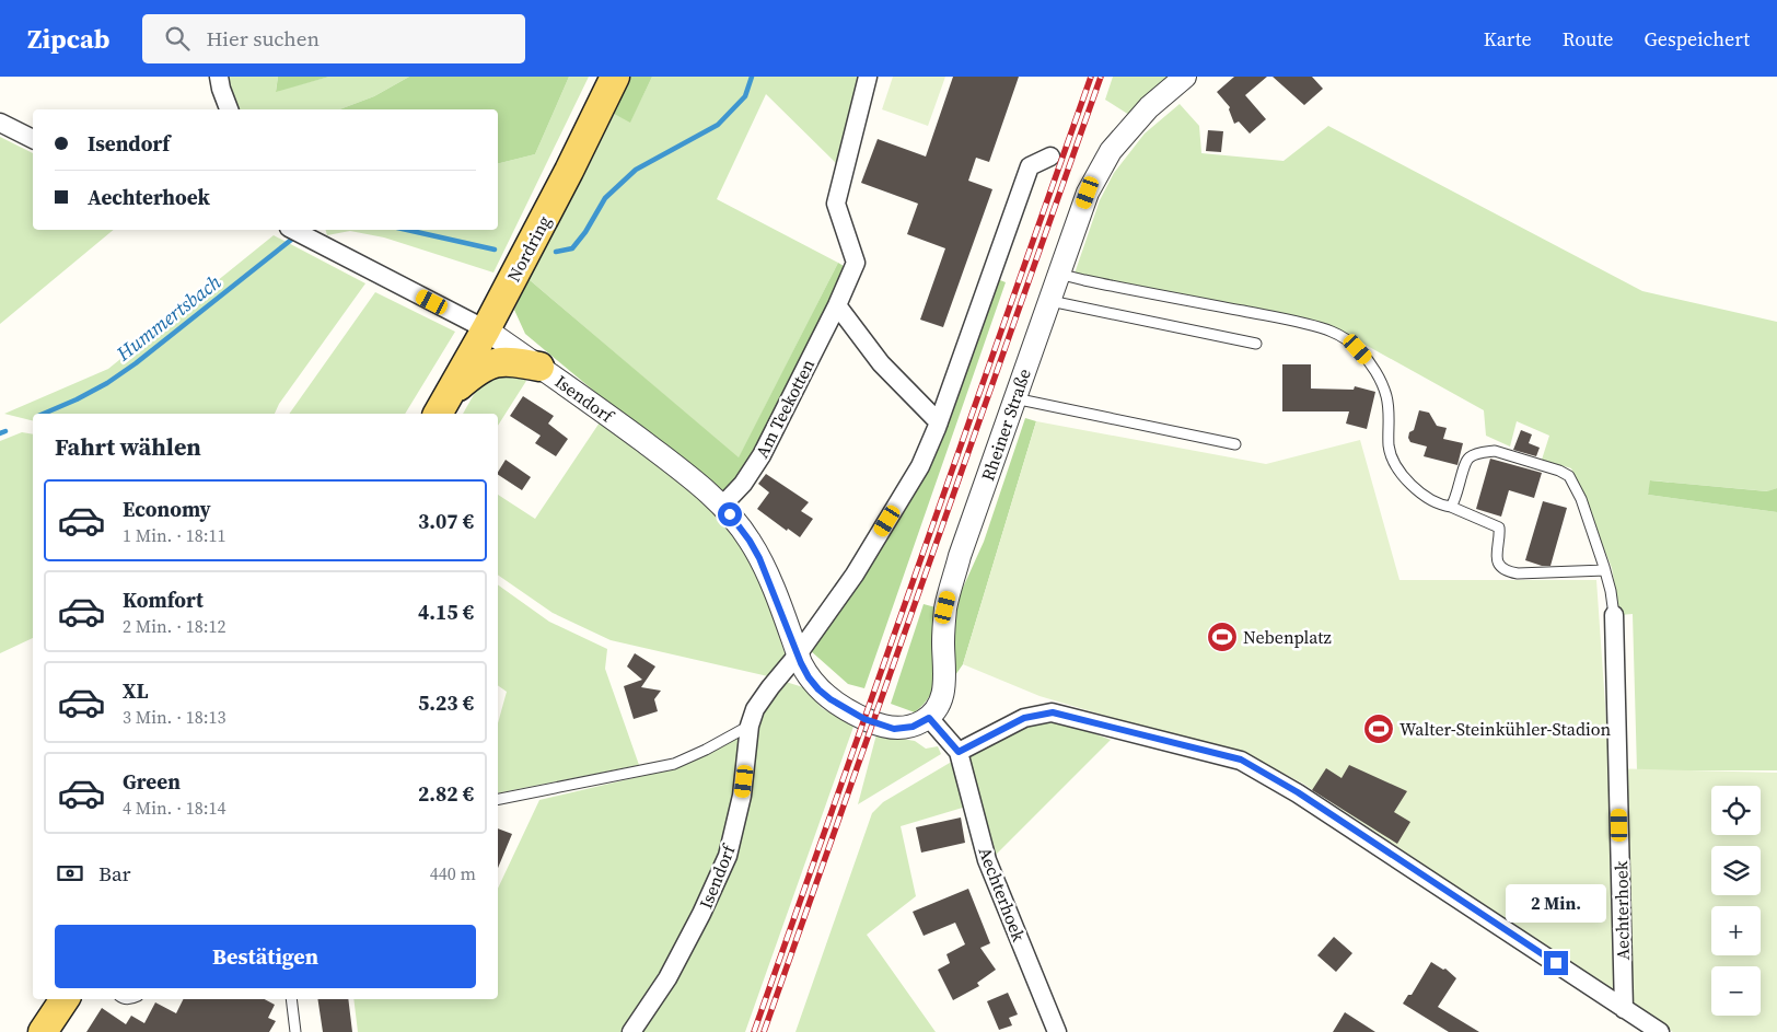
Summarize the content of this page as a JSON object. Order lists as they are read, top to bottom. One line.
{"streets":{"main road":["Nordring"],"street":["Isendorf","Am Teekotten","Rheiner Straße","Aechterhoek"]},"crossings":[["Nordring","Isendorf"],["Isendorf","Am Teekotten"],["Isendorf","Rheiner Straße"],["Isendorf","Aechterhoek"],["Rheiner Straße","Aechterhoek"]],"water":["Hummertsbach"],"places":{"sports":["Nebenplatz","Walter-Steinkühler-Stadion"]},"page":{"header":"Zipcab","search":"Hier suchen","nav":["Karte","Route","Gespeichert"],"banner":["Isendorf","Aechterhoek"],"heading":"Fahrt wählen","list":[{"name":"Economy","note":"1 Min. · 18:11","value":"3.07 €"},{"name":"Komfort","note":"2 Min. · 18:12","value":"4.15 €"},{"name":"XL","note":"3 Min. · 18:13","value":"5.23 €"},{"name":"Green","note":"4 Min. · 18:14","value":"2.82 €"}],"map_buttons":["+","−"],"pay":["Bar","440 m"],"bubble":"2 Min.","buttons":"Bestätigen"}}
